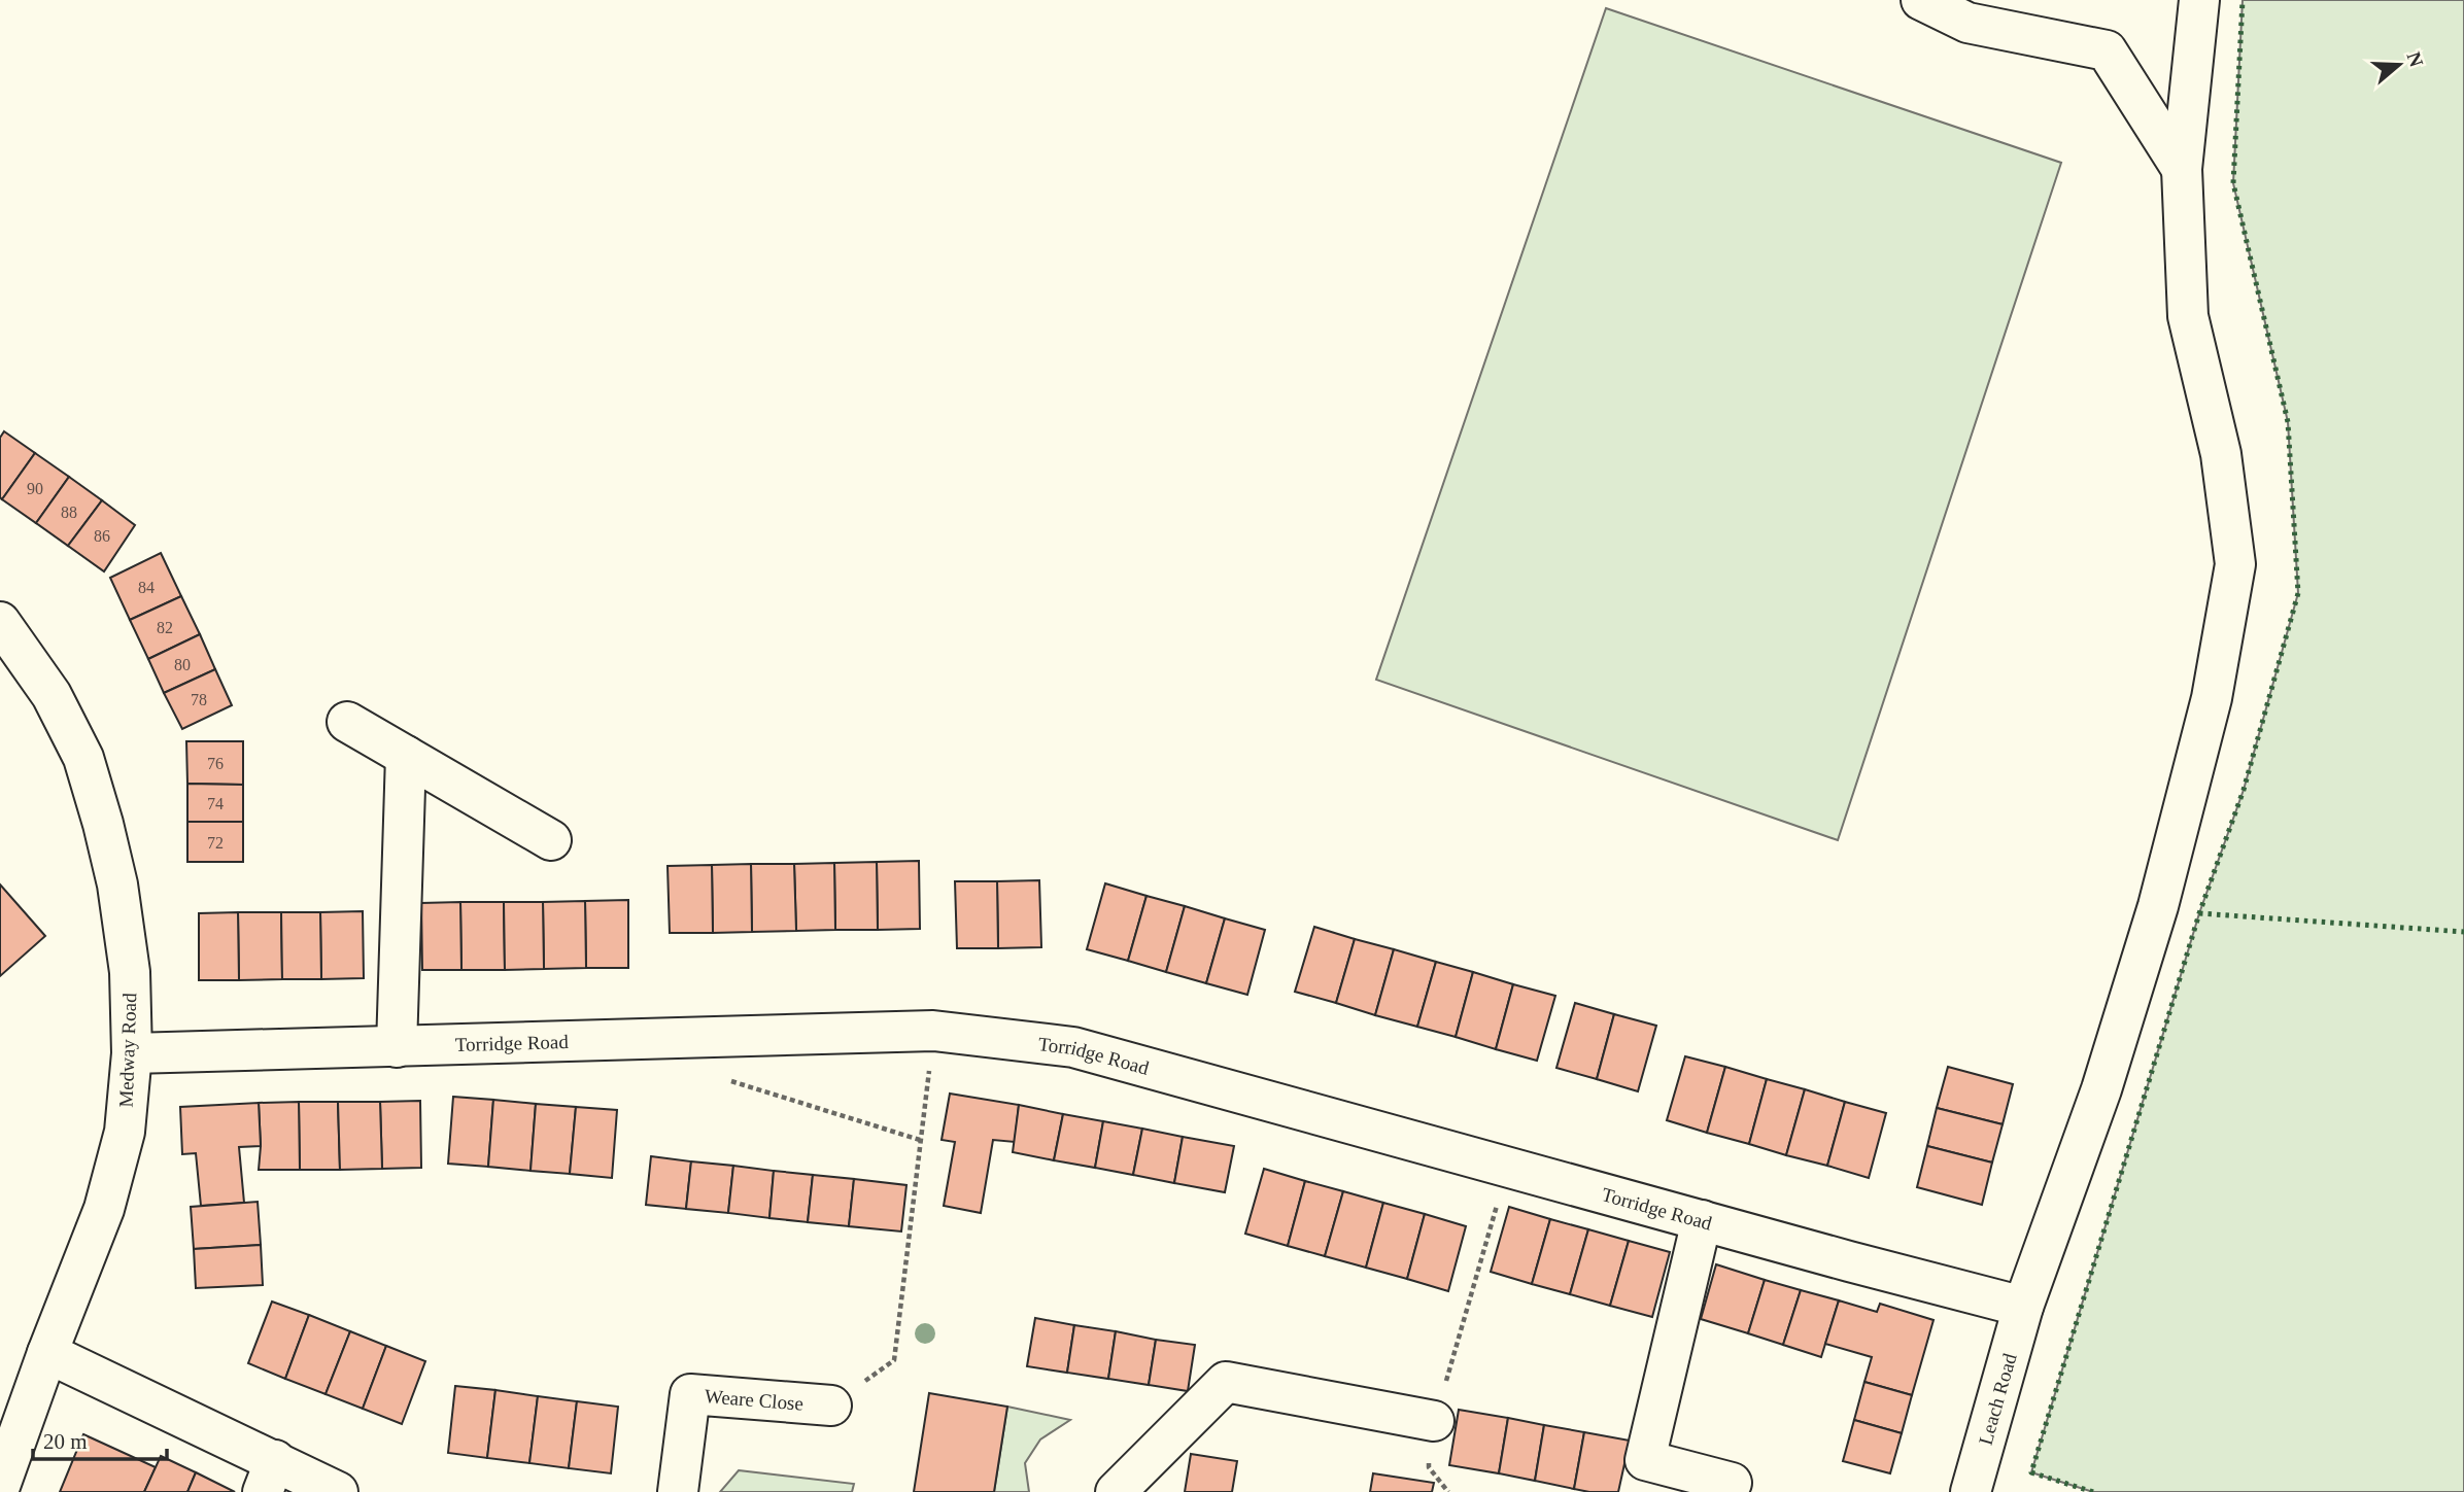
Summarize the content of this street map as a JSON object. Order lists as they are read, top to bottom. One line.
{"streets":{"street":["Torridge Road","Medway Road","Weare Close","Leach Road"]},"crossings":[["Torridge Road","Medway Road"],["Torridge Road","Leach Road"]],"house_numbers":["90","88","86","84","82","80","78","76","74","72"],"scale_bar":"20 m","north":"right"}
